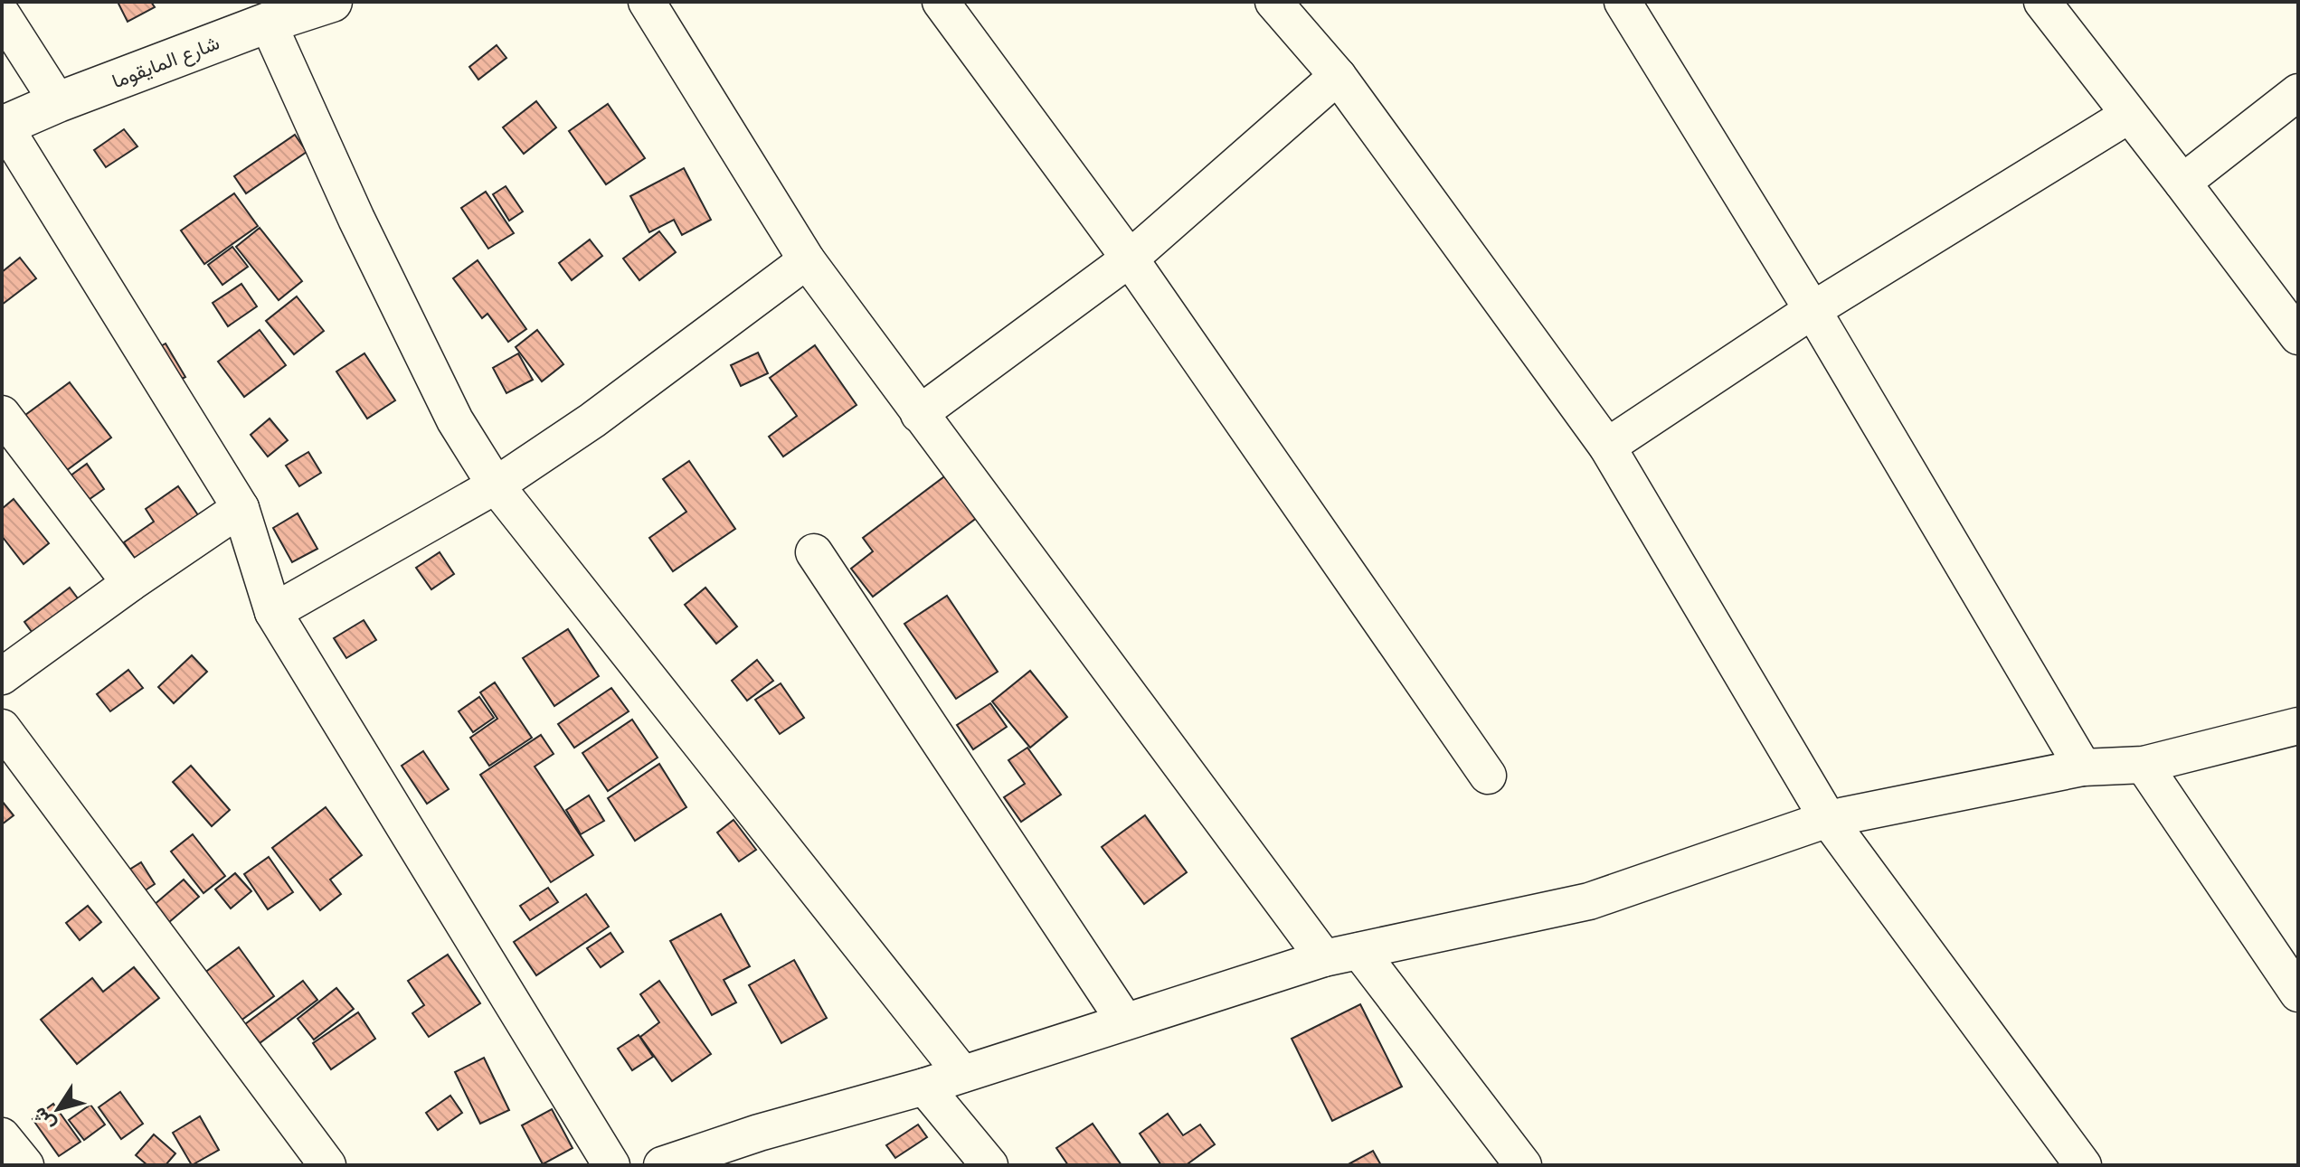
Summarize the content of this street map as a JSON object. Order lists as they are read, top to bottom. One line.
{"streets":{"street":["شارع المايقوما"]},"north":"bottom left"}
